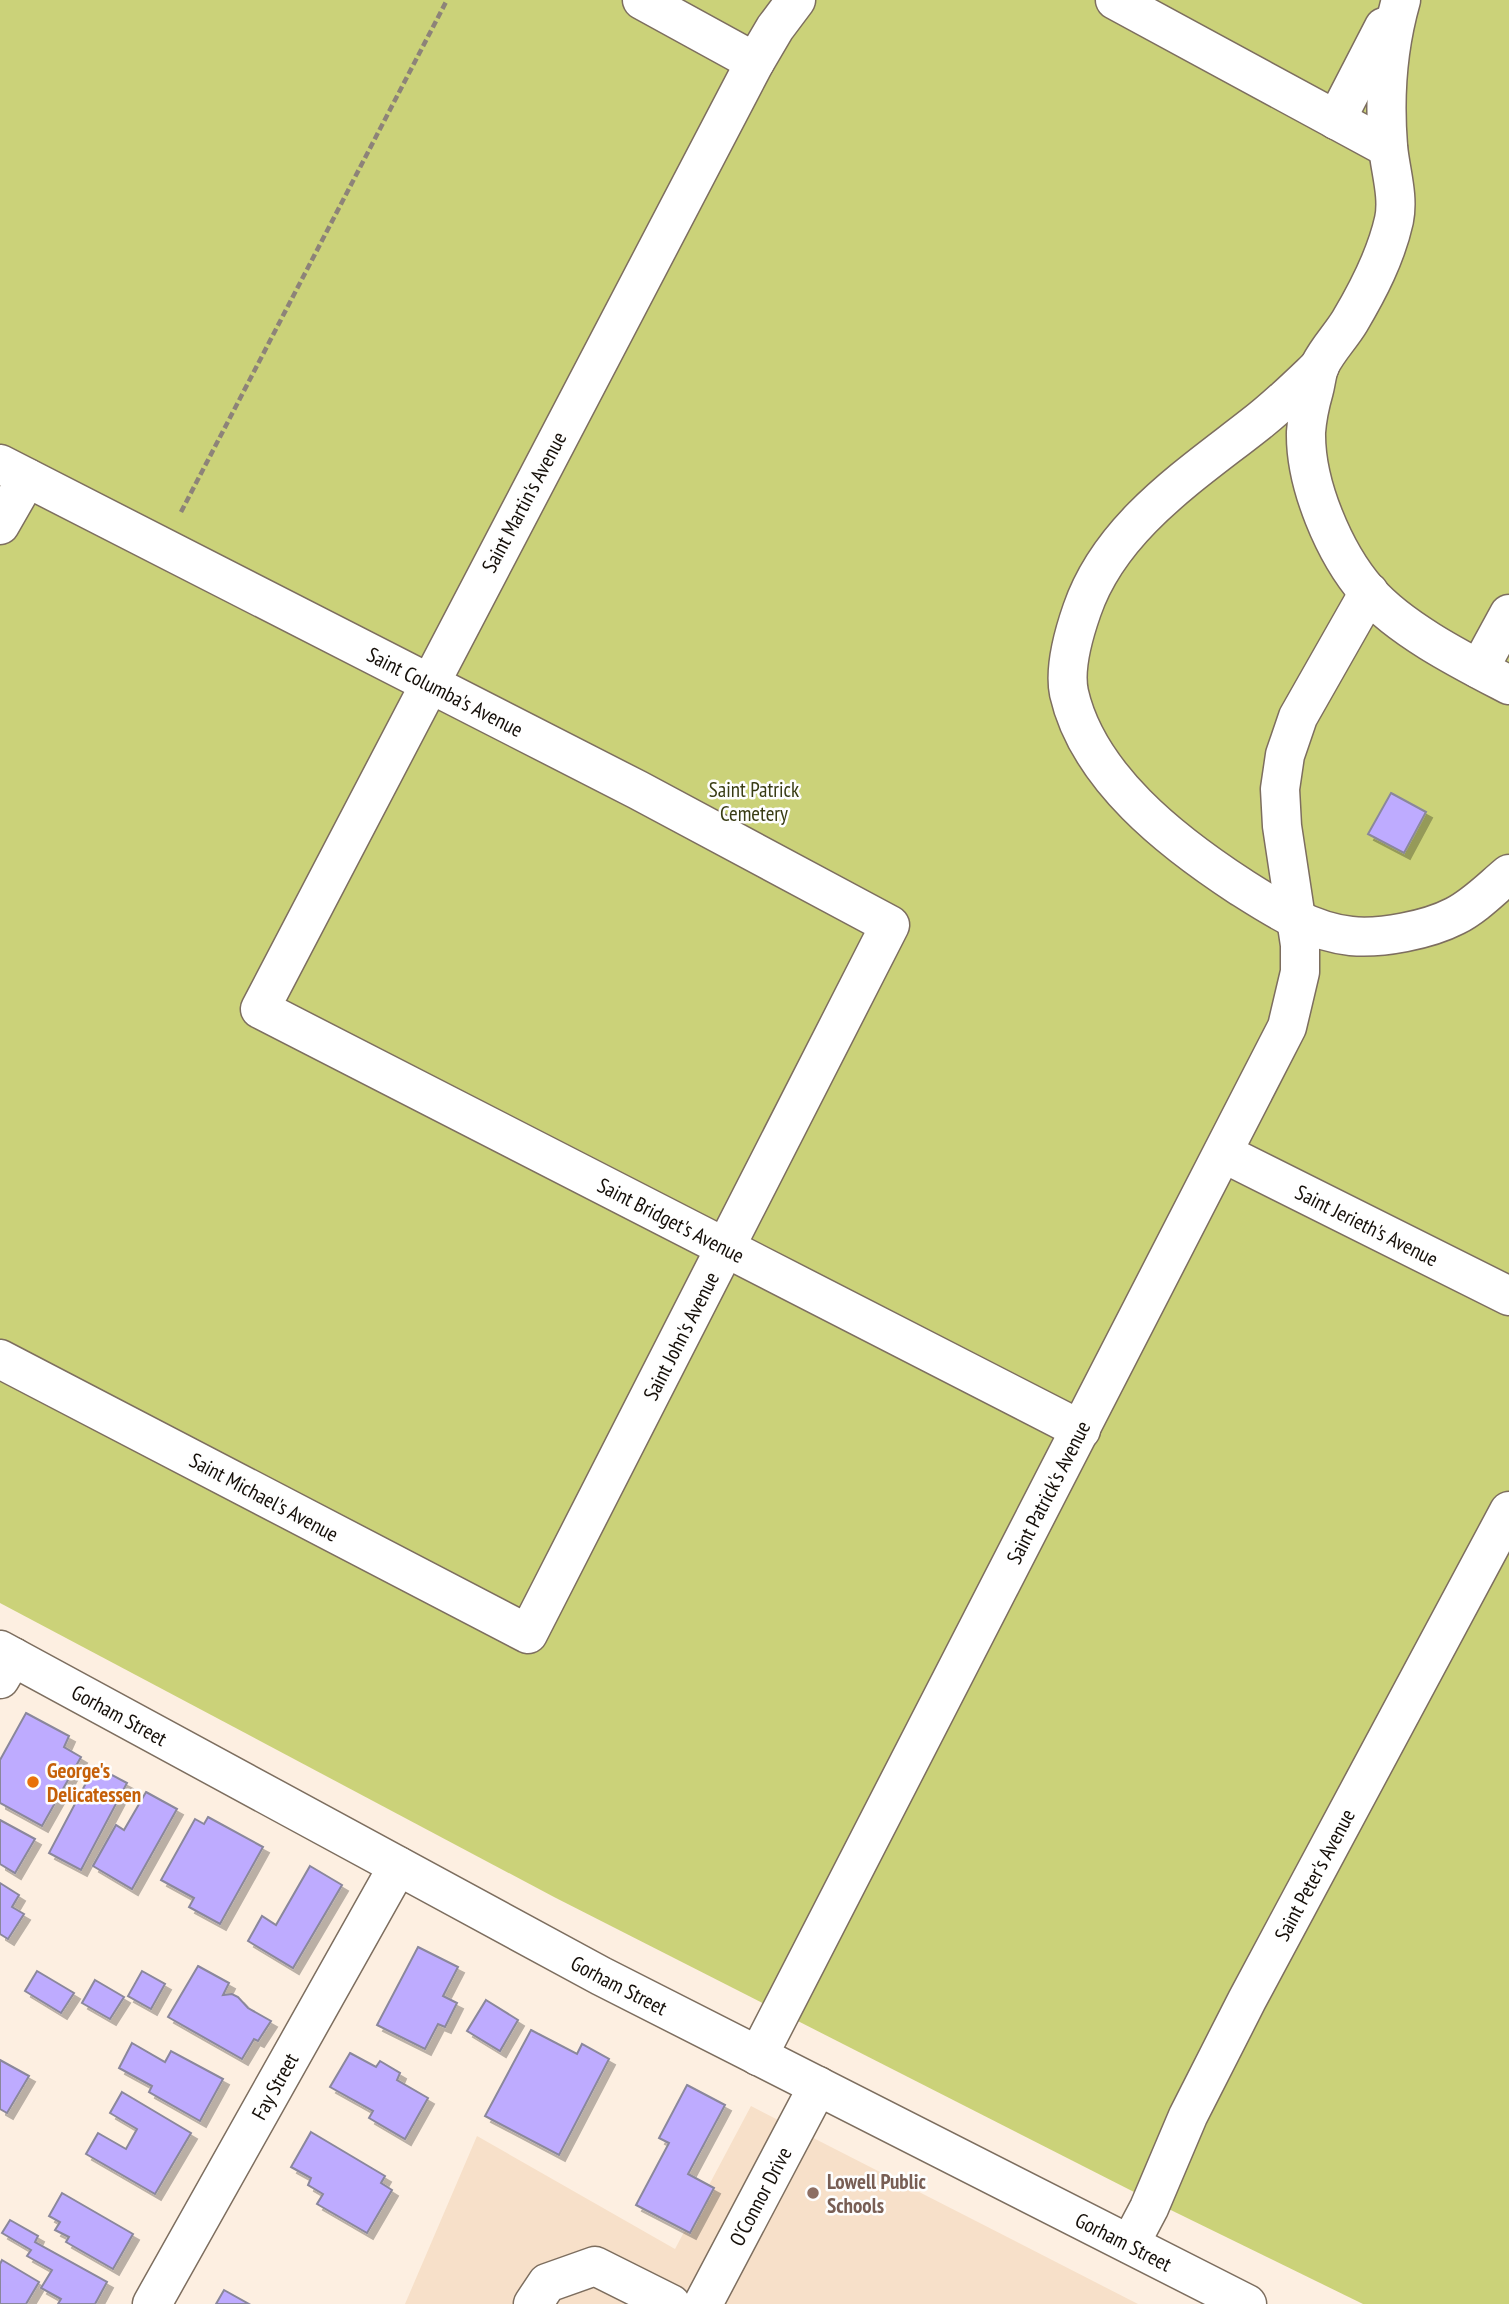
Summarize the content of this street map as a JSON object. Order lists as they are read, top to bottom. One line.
{"streets":{"main road":["Saint Martin's Avenue","Saint Columba's Avenue","Saint Bridget's Avenue","Saint Jerieth's Avenue","Saint John's Avenue","Saint Patrick's Avenue","Saint Michael's Avenue","Gorham Street","Saint Peter's Avenue","Fay Street","O'Connor Drive"]},"crossings":[["Saint Martin's Avenue","Saint Columba's Avenue"],["Saint Martin's Avenue","Saint Bridget's Avenue"],["Saint Columba's Avenue","Saint John's Avenue"],["Saint Bridget's Avenue","Saint John's Avenue"],["Saint Bridget's Avenue","Saint Patrick's Avenue"],["Saint Jerieth's Avenue","Saint Patrick's Avenue"],["Saint John's Avenue","Saint Michael's Avenue"],["Saint Patrick's Avenue","Gorham Street"],["Gorham Street","Saint Peter's Avenue"],["Gorham Street","Fay Street"],["Gorham Street","O'Connor Drive"]],"parks":["Saint Patrick Cemetery"],"places":["George's Delicatessen","Lowell Public Schools"]}
